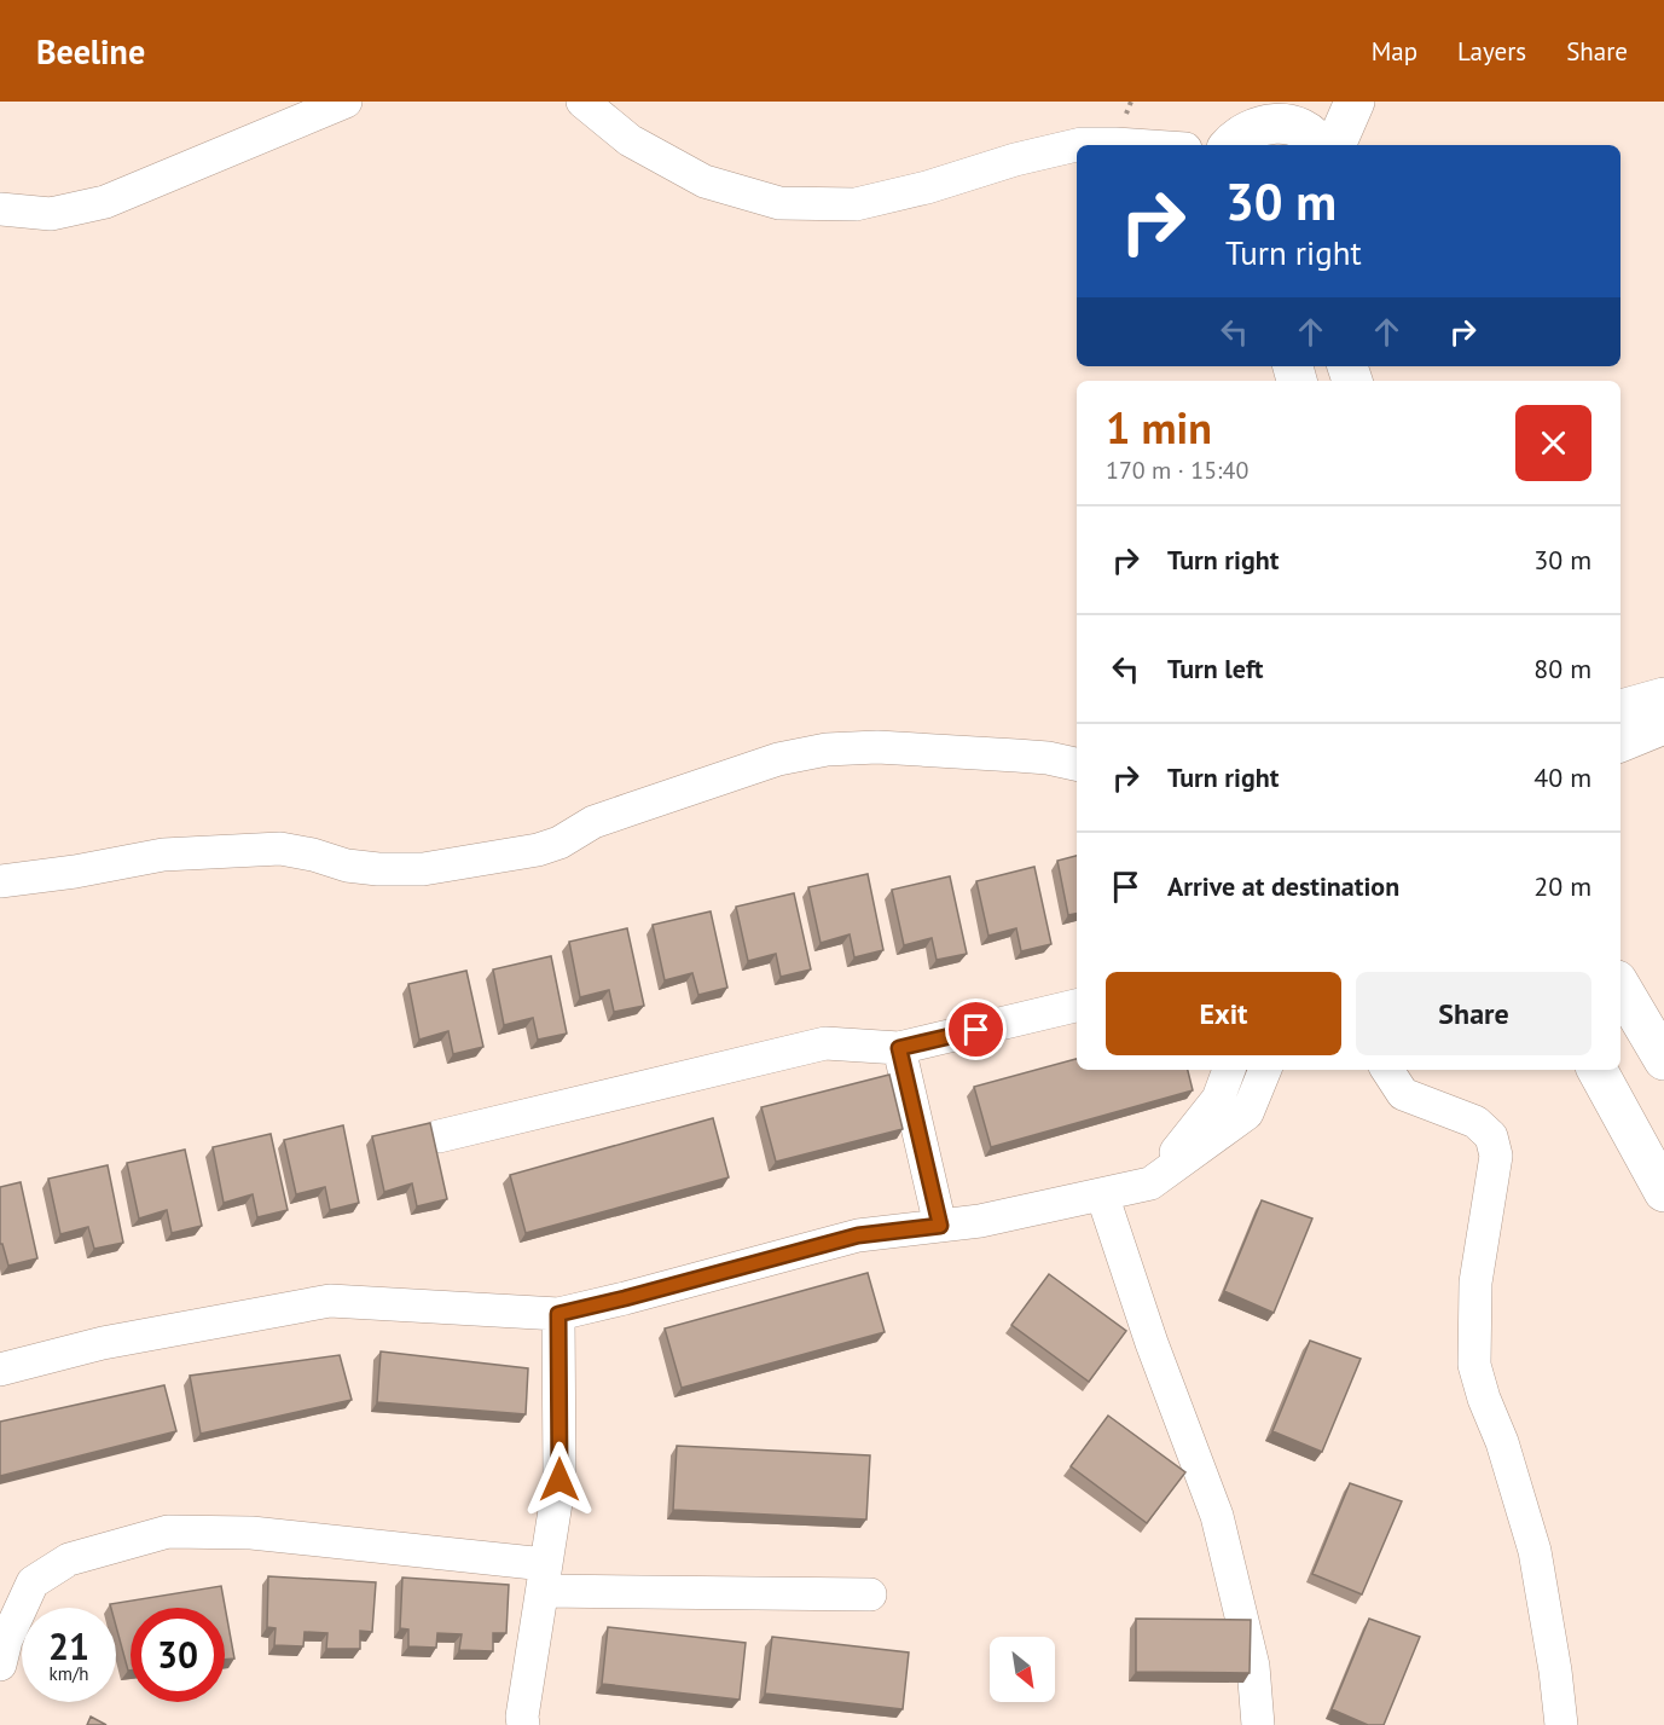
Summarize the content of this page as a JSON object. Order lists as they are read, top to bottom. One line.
{"north":"bottom right","page":{"header":"Beeline","nav":["Map","Layers","Share"],"turn":["30 m","Turn right"],"heading":["1 min","170 m · 15:40"],"list":[{"name":"Turn right","value":"30 m"},{"name":"Turn left","value":"80 m"},{"name":"Turn right","value":"40 m"},{"name":"Arrive at destination","value":"20 m"}],"buttons":["Exit","Share"],"speed":"21 km/h","limit":"30"}}
